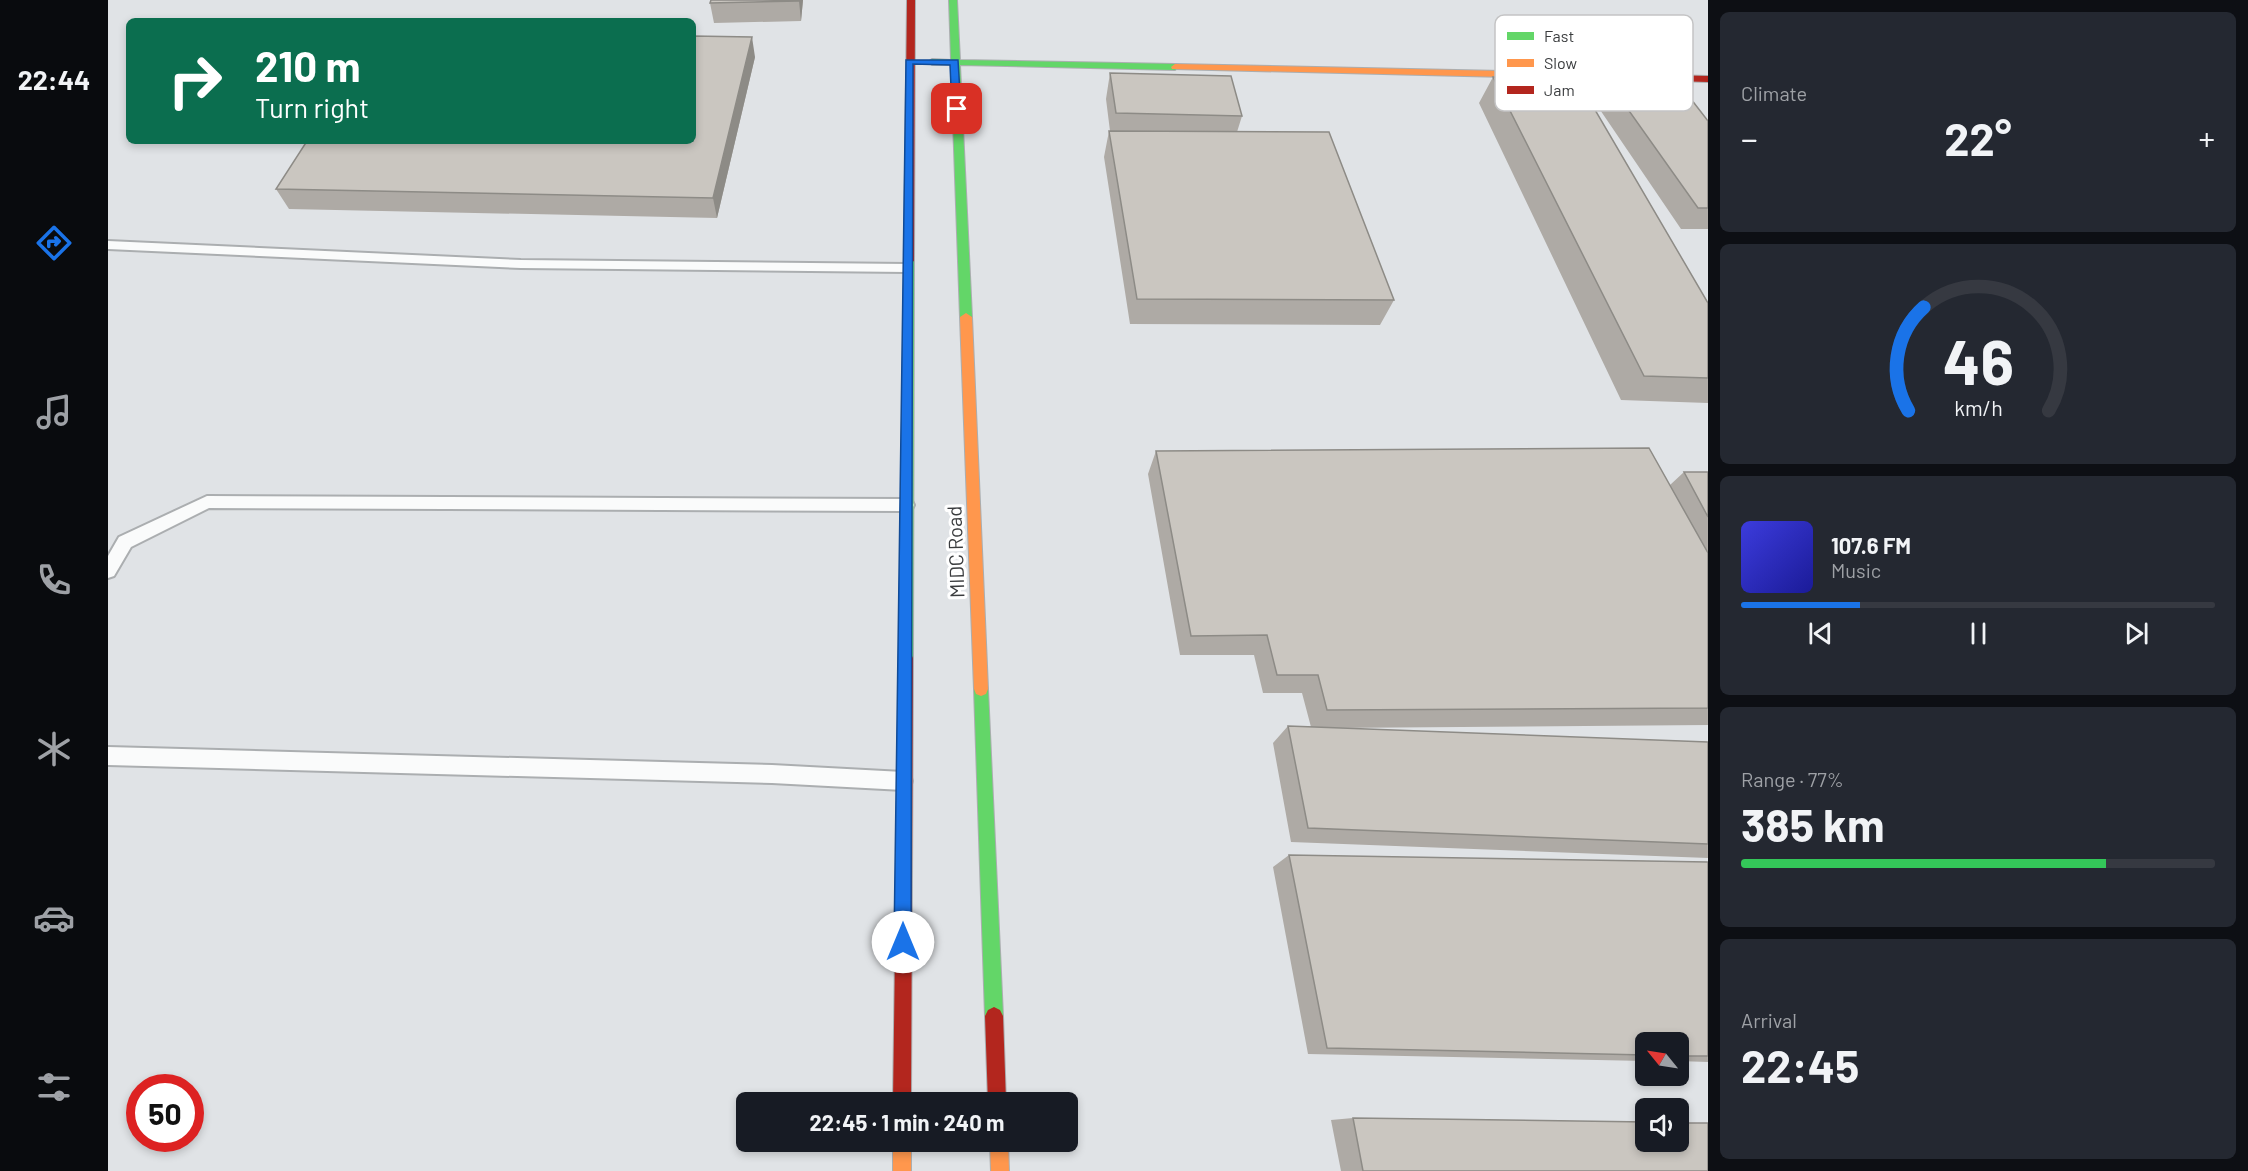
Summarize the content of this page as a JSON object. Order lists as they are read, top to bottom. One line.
{"streets":{"main road":["MIDC Road"]},"legend":["Fast","Slow","Jam"],"north":"top left","page":{"tabs":"22:44","tile":["Climate",["Range · 77%","385 km"],["Arrival","22:45"]],"turn":["210 m","Turn right"],"heat":["−","22°","+"],"song":["107.6 FM","Music"],"limit":"50","trip":"22:45 · 1 min · 240 m","gauge":["46","km/h"]}}
